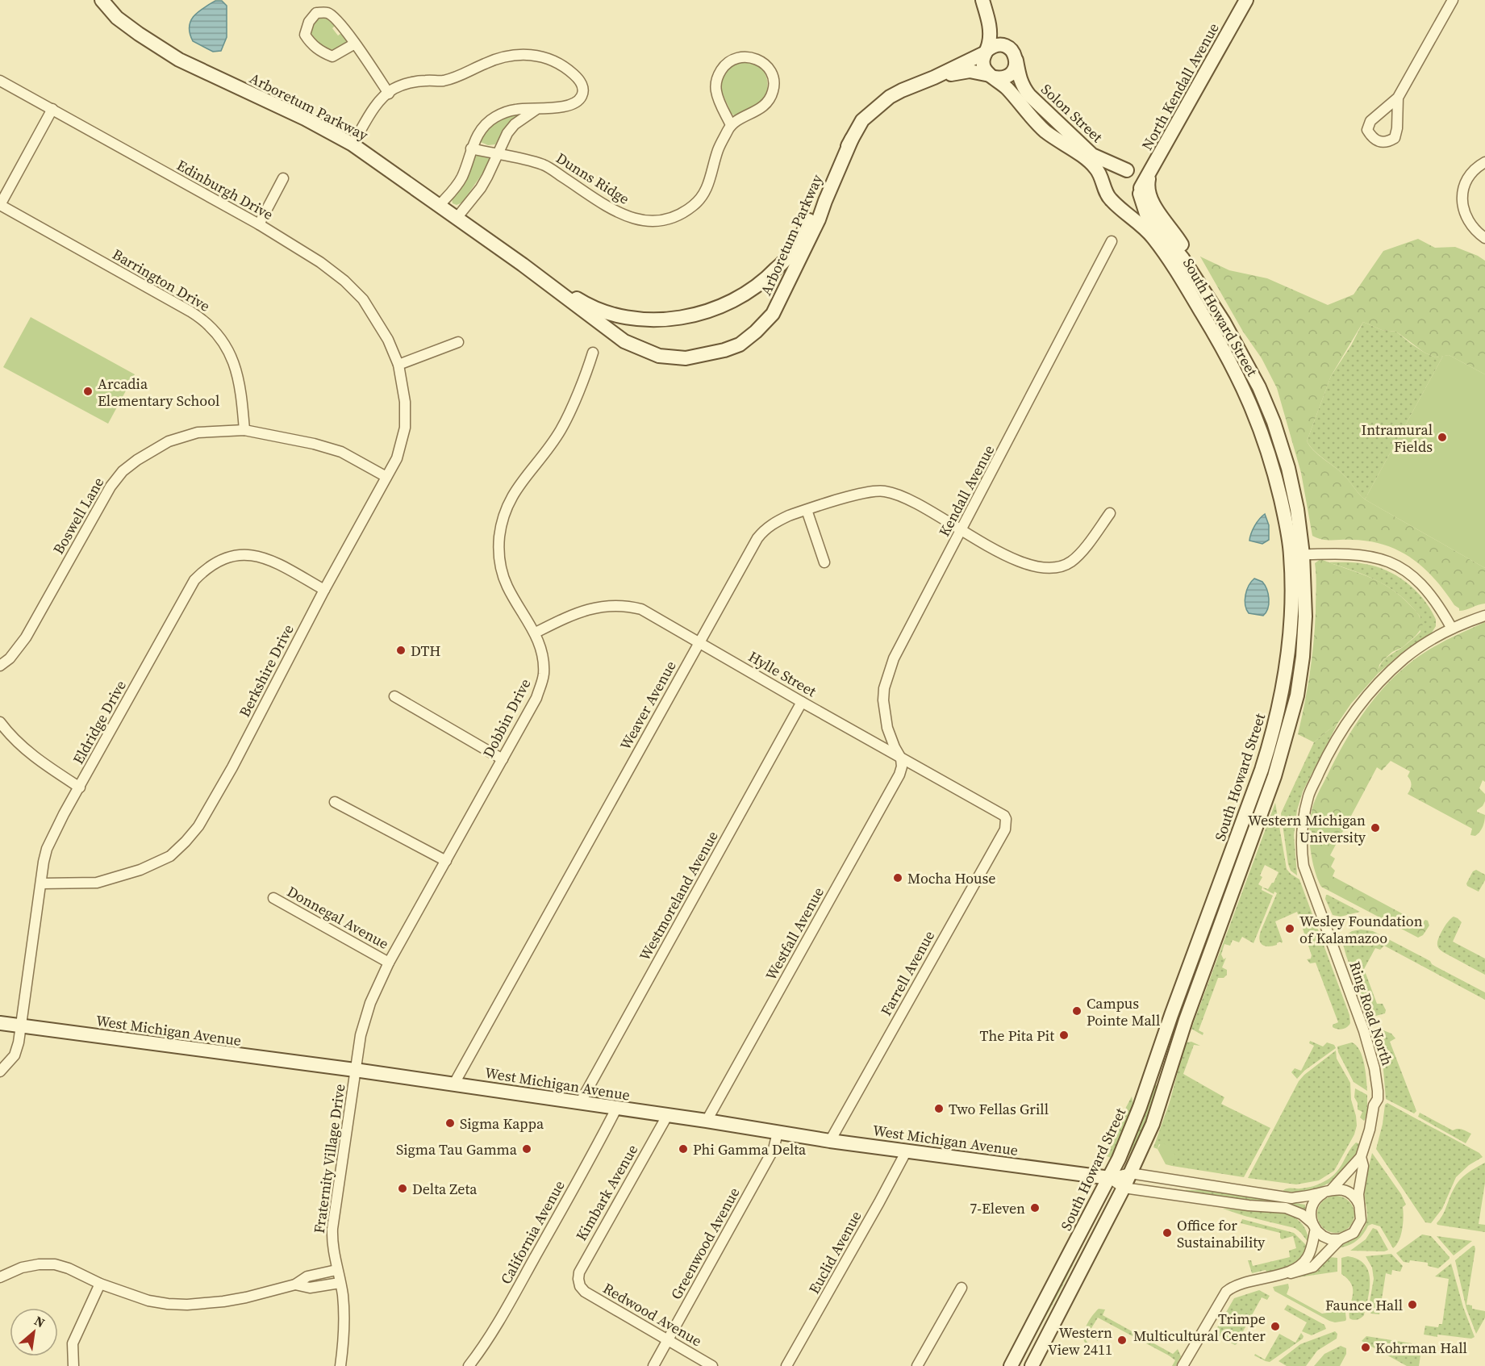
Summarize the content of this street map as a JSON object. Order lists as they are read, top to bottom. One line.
{"streets":{"street":["North Kendall Avenue","Arboretum Parkway","Solon Street","Dunns Ridge","Edinburgh Drive","Barrington Drive","South Howard Street","Kendall Avenue","Boswell Lane","Berkshire Drive","Hylle Street","Weaver Avenue","Dobbin Drive","Eldridge Drive","Westmoreland Avenue","Donnegal Avenue","Westfall Avenue","Farrell Avenue","Ring Road North","West Michigan Avenue","Fraternity Village Drive","Kimbark Avenue","California Avenue","Greenwood Avenue","Euclid Avenue","Redwood Avenue"]},"crossings":[["North Kendall Avenue","Solon Street"],["North Kendall Avenue","South Howard Street"],["Arboretum Parkway","Solon Street"],["Solon Street","South Howard Street"],["Edinburgh Drive","Berkshire Drive"],["Barrington Drive","Boswell Lane"],["South Howard Street","West Michigan Avenue"],["Kendall Avenue","Hylle Street"],["Kendall Avenue","Weaver Avenue"],["Kendall Avenue","Westfall Avenue"],["Boswell Lane","Berkshire Drive"],["Berkshire Drive","Eldridge Drive"],["Hylle Street","Weaver Avenue"],["Hylle Street","Dobbin Drive"],["Hylle Street","Westmoreland Avenue"],["Hylle Street","Westfall Avenue"],["Hylle Street","Farrell Avenue"],["Weaver Avenue","West Michigan Avenue"],["Dobbin Drive","Donnegal Avenue"],["Dobbin Drive","West Michigan Avenue"],["Dobbin Drive","Fraternity Village Drive"],["Eldridge Drive","West Michigan Avenue"],["Westmoreland Avenue","West Michigan Avenue"],["Westfall Avenue","West Michigan Avenue"],["Farrell Avenue","West Michigan Avenue"],["Ring Road North","West Michigan Avenue"],["West Michigan Avenue","Fraternity Village Drive"],["West Michigan Avenue","Kimbark Avenue"],["West Michigan Avenue","California Avenue"],["West Michigan Avenue","Greenwood Avenue"],["West Michigan Avenue","Euclid Avenue"],["Kimbark Avenue","Redwood Avenue"],["Greenwood Avenue","Redwood Avenue"]],"places":["Arcadia Elementary School","Intramural Fields","DTH","Western Michigan University","Mocha House","Wesley Foundation of Kalamazoo","Campus Pointe Mall","The Pita Pit","Two Fellas Grill","Sigma Kappa","Sigma Tau Gamma","Phi Gamma Delta","Delta Zeta","7-Eleven","Office for Sustainability","Faunce Hall","Trimpe Multicultural Center","Western View 2411","Kohrman Hall"],"north":"top right"}
